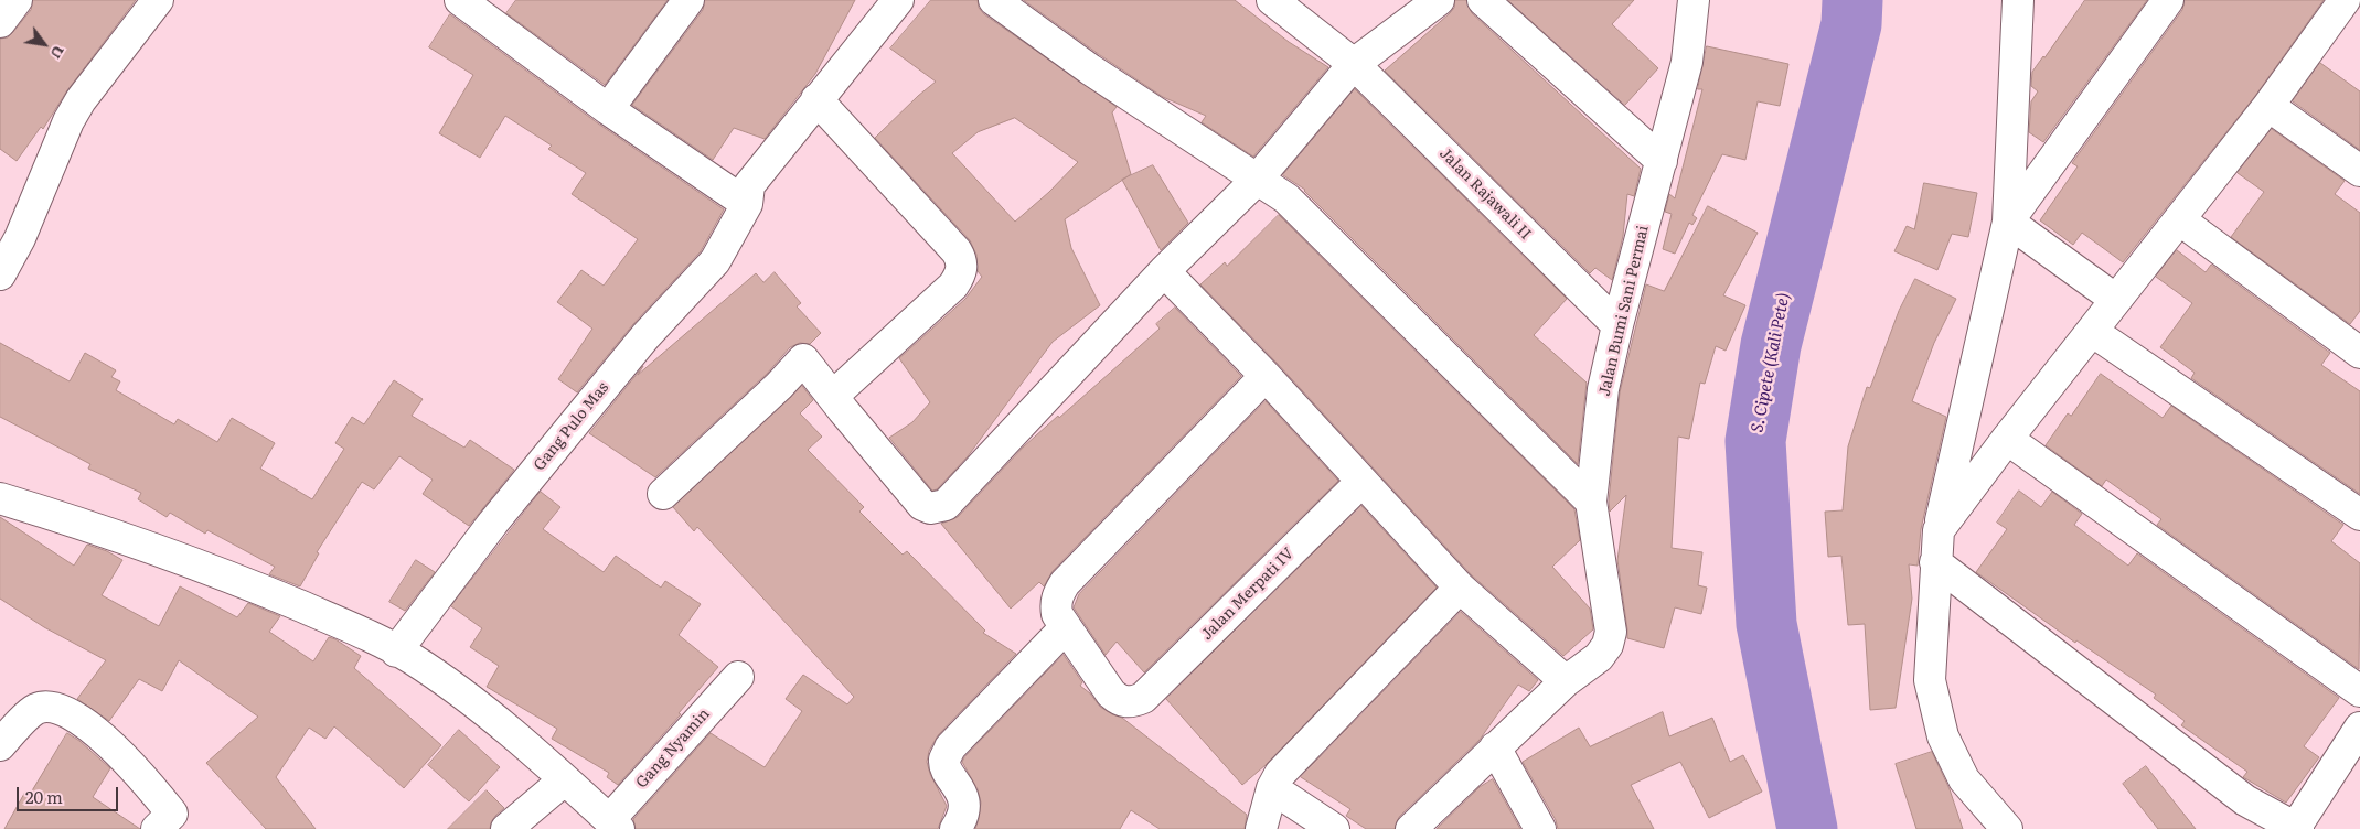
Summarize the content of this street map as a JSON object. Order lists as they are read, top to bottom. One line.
{"streets":{"street":["Jalan Rajawali II","Jalan Bumi Sani Permai","Gang Pulo Mas","Jalan Merpati IV","Gang Nyamin"]},"crossings":[["Jalan Rajawali II","Jalan Bumi Sani Permai"]],"water":["S. Cipete (Kali Pete)"],"scale_bar":"20 m","north":"bottom right"}
